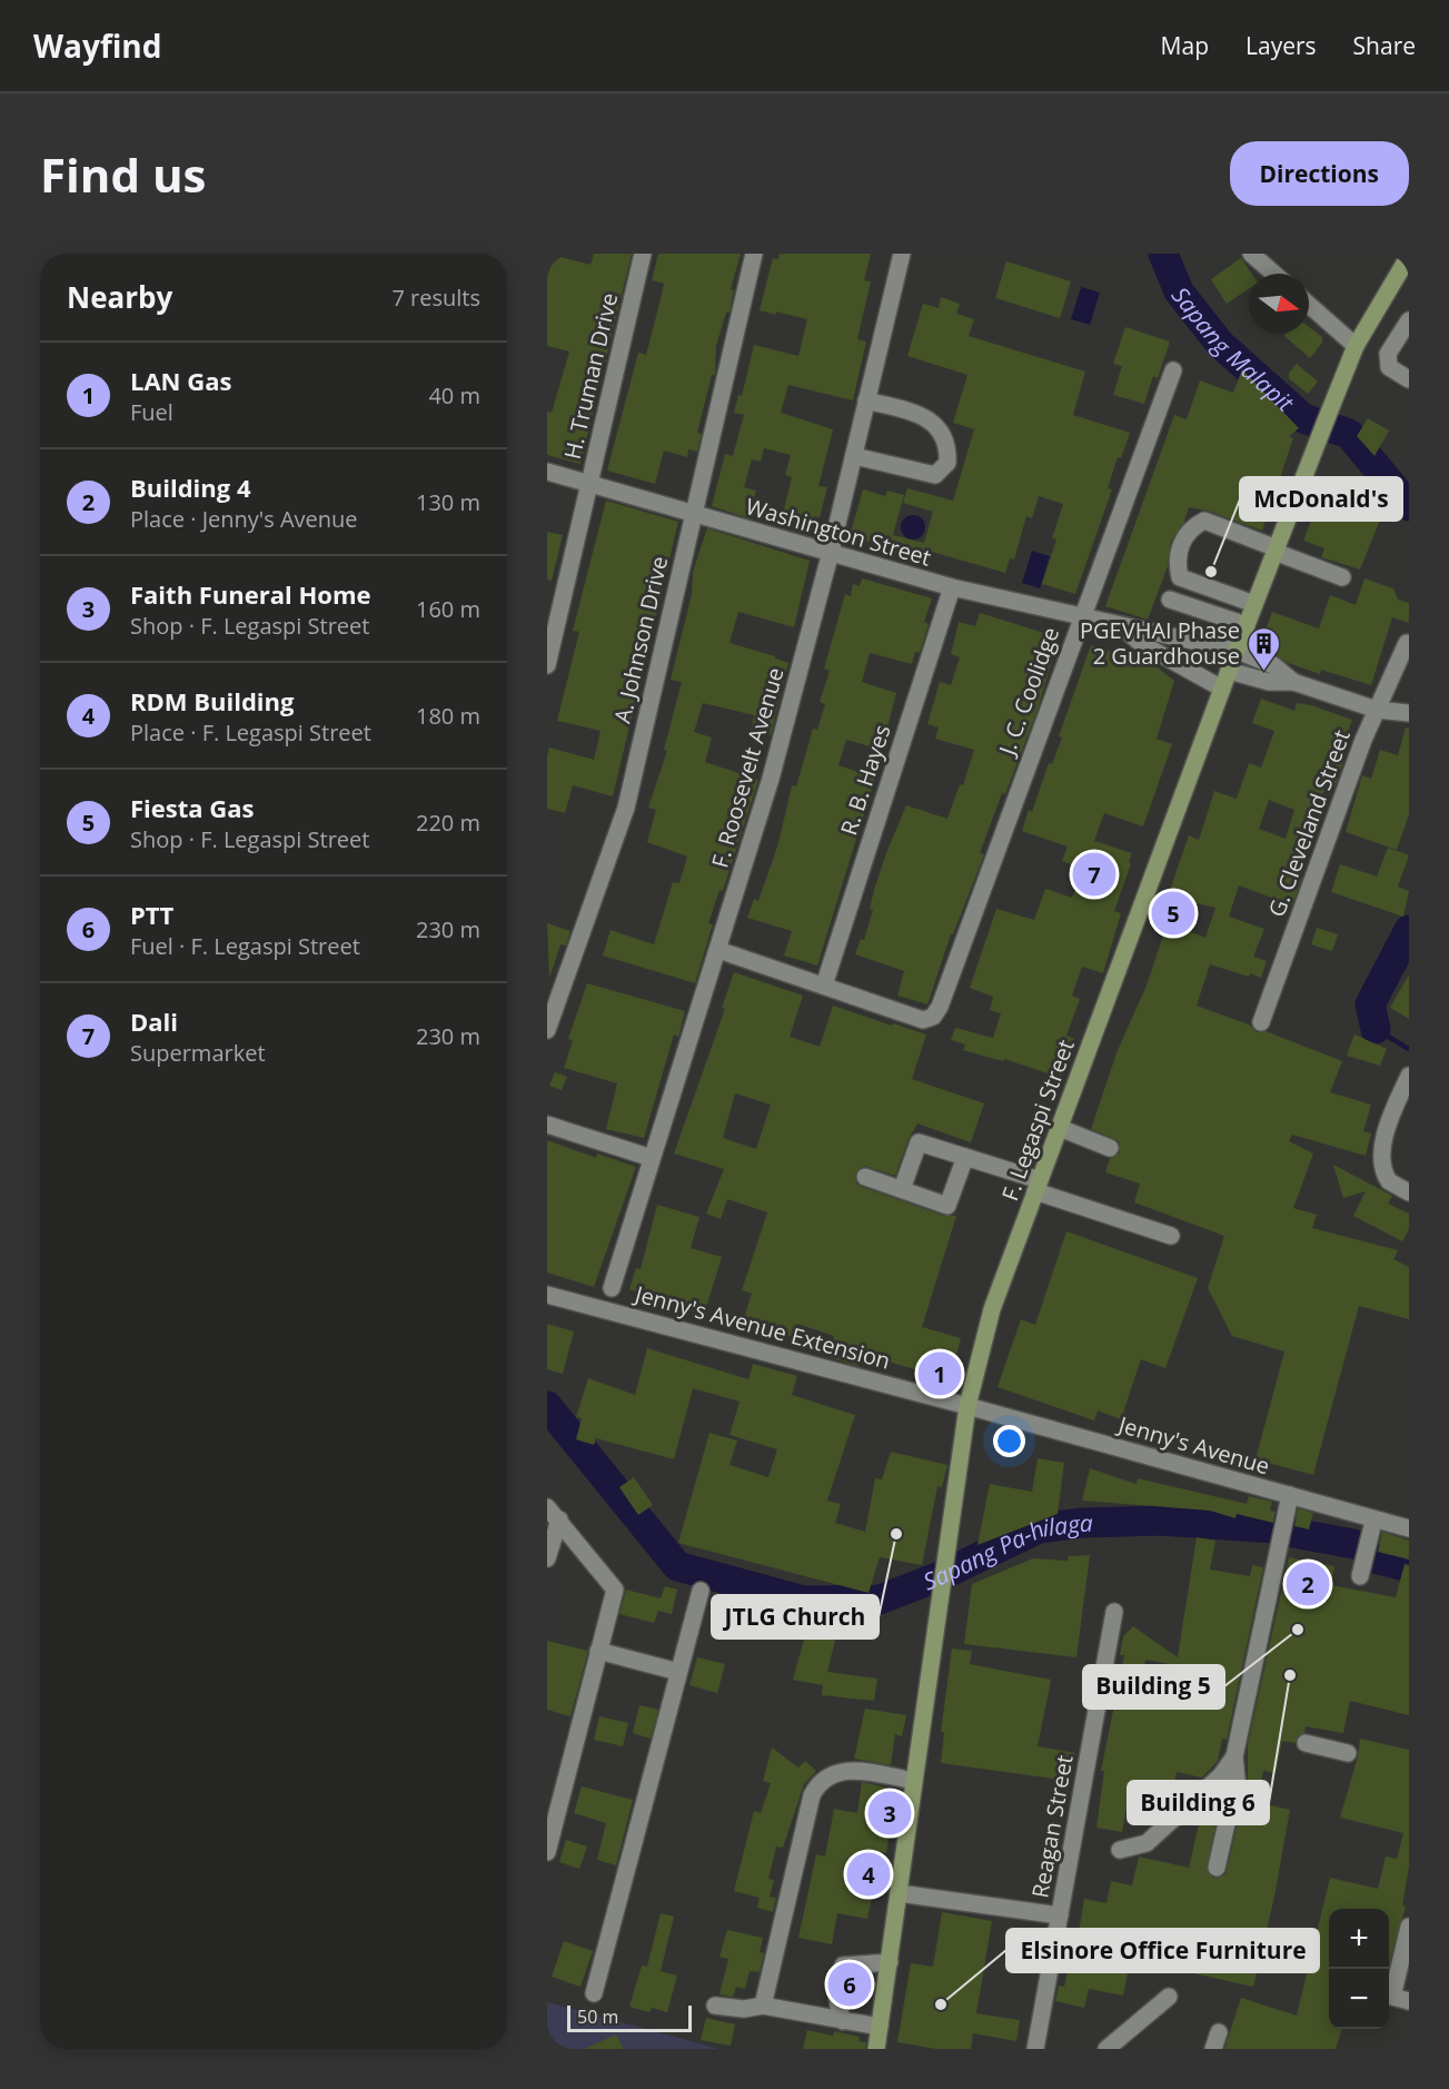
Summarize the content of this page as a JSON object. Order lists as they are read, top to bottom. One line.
{"streets":{"main road":["F. Legaspi Street"],"street":["H. Truman Drive","Washington Street","A. Johnson Drive","J. C. Coolidge","F. Roosevelt Avenue","R. B. Hayes","G. Cleveland Street","Jenny's Avenue Extension","Jenny's Avenue","Reagan Street"]},"crossings":[["H. Truman Drive","Washington Street"],["Washington Street","A. Johnson Drive"],["Washington Street","J. C. Coolidge"],["Washington Street","F. Roosevelt Avenue"],["Washington Street","R. B. Hayes"],["Washington Street","G. Cleveland Street"],["Washington Street","F. Legaspi Street"],["J. C. Coolidge","R. B. Hayes"],["F. Legaspi Street","Jenny's Avenue Extension"],["F. Legaspi Street","Jenny's Avenue"],["Jenny's Avenue Extension","Jenny's Avenue"]],"water":["Sapang Malapit","Sapang Pa-hilaga"],"places":{"other":["McDonald's","JTLG Church","Building 5","Building 6","Elsinore Office Furniture"],"building":["PGEVHAI Phase 2 Guardhouse"]},"scale_bar":"50 m","north":"right","page":{"header":"Wayfind","nav":["Map","Layers","Share"],"buttons":"Directions","title":"Find us","heading":["Nearby","7 results"],"list":[{"mark":"1","name":"LAN Gas","note":"Fuel","value":"40 m"},{"mark":"2","name":"Building 4","note":"Place · Jenny's Avenue","value":"130 m"},{"mark":"3","name":"Faith Funeral Home","note":"Shop · F. Legaspi Street","value":"160 m"},{"mark":"4","name":"RDM Building","note":"Place · F. Legaspi Street","value":"180 m"},{"mark":"5","name":"Fiesta Gas","note":"Shop · F. Legaspi Street","value":"220 m"},{"mark":"6","name":"PTT","note":"Fuel · F. Legaspi Street","value":"230 m"},{"mark":"7","name":"Dali","note":"Supermarket","value":"230 m"}],"pins":["7","5","1","2","3","4","6"],"map_buttons":["+","−"],"scale":"50 m"}}
